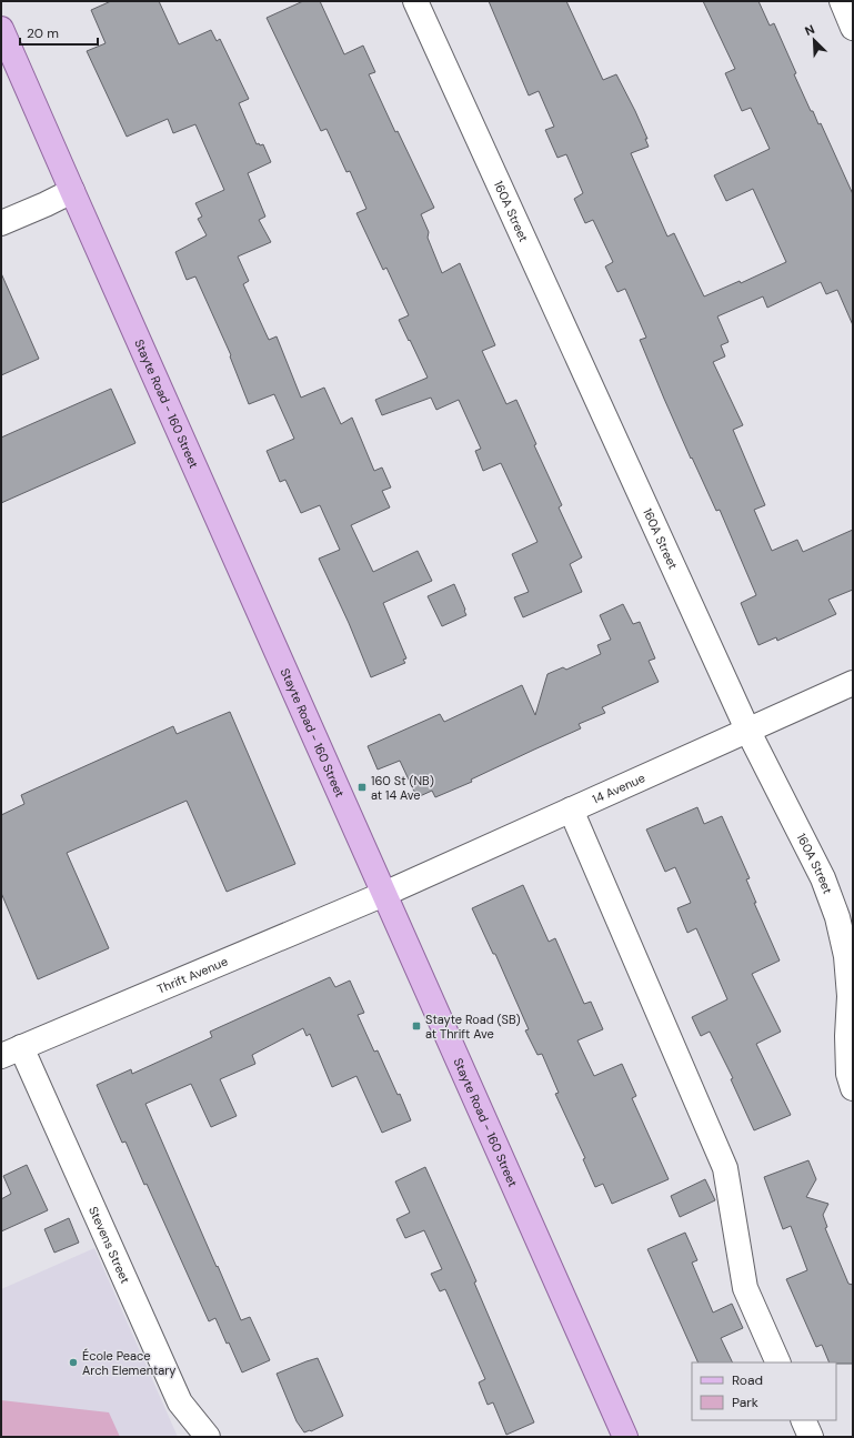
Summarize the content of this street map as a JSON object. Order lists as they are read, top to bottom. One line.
{"streets":{"main road":["Stayte Road - 160 Street"],"street":["160A Street","14 Avenue","Thrift Avenue","Stevens Street"]},"crossings":[["160A Street","14 Avenue"],["Stayte Road - 160 Street","14 Avenue"],["Stayte Road - 160 Street","Thrift Avenue"],["14 Avenue","Thrift Avenue"],["Thrift Avenue","Stevens Street"]],"places":{"transit":["160 St (NB) at 14 Ave","Stayte Road (SB) at Thrift Ave"],"other":["École Peace Arch Elementary"]},"legend":["Road","Park"],"scale_bar":"20 m","north":"top left"}
